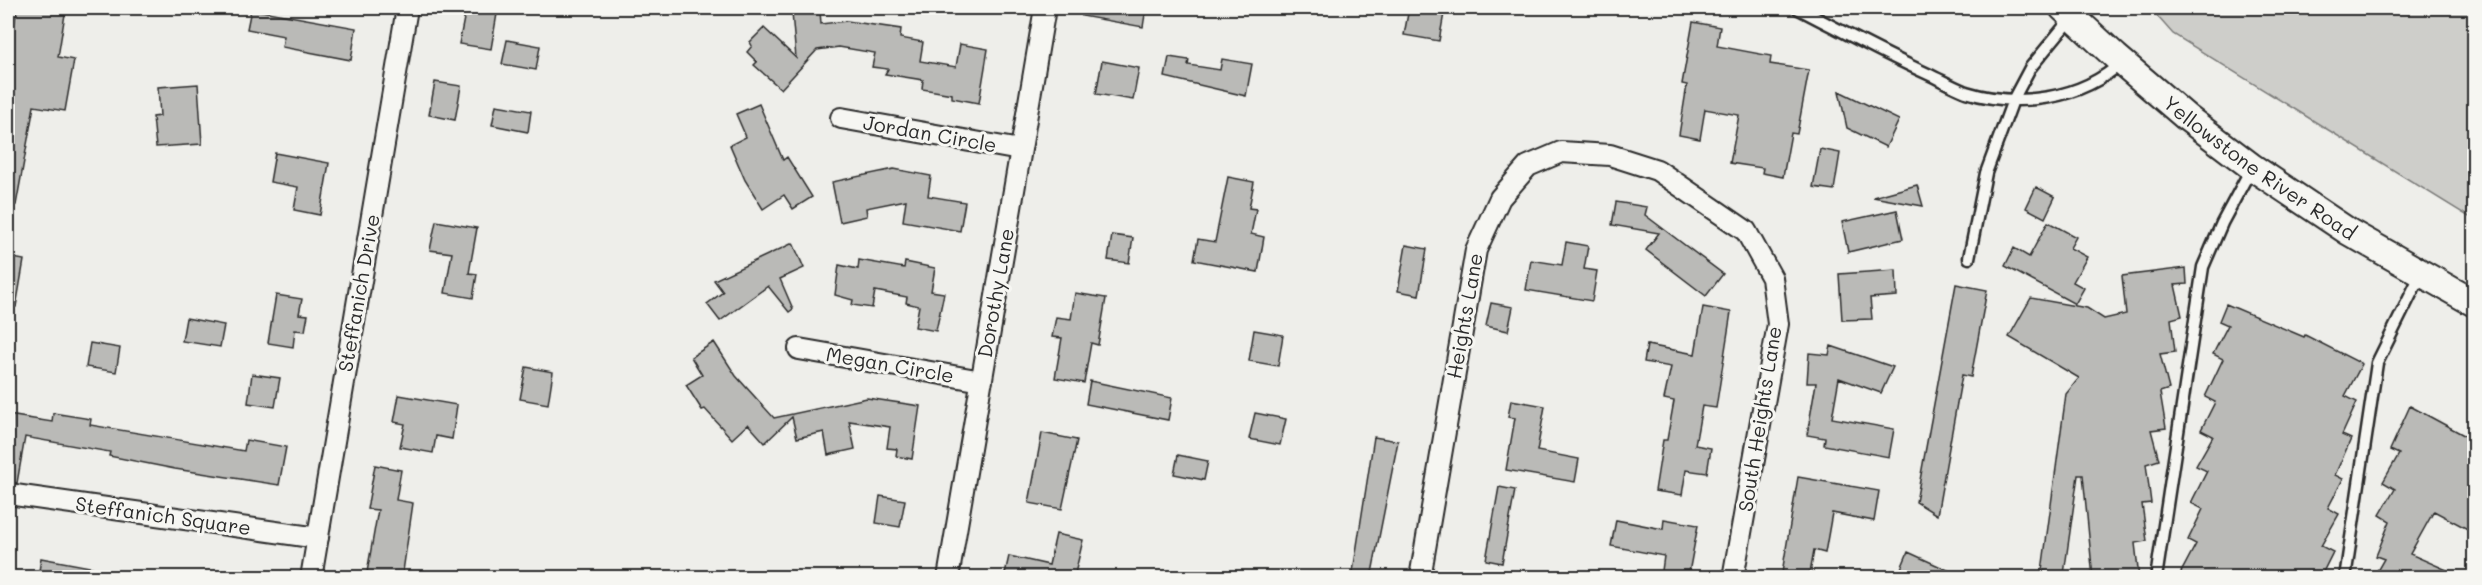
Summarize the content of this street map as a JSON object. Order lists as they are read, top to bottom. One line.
{"streets":{"street":["Jordan Circle","Yellowstone River Road","Steffanich Drive","Dorothy Lane","Heights Lane","Megan Circle","South Heights Lane","Steffanich Square"]},"crossings":[["Jordan Circle","Dorothy Lane"],["Steffanich Drive","Steffanich Square"],["Dorothy Lane","Megan Circle"],["Heights Lane","South Heights Lane"]]}
